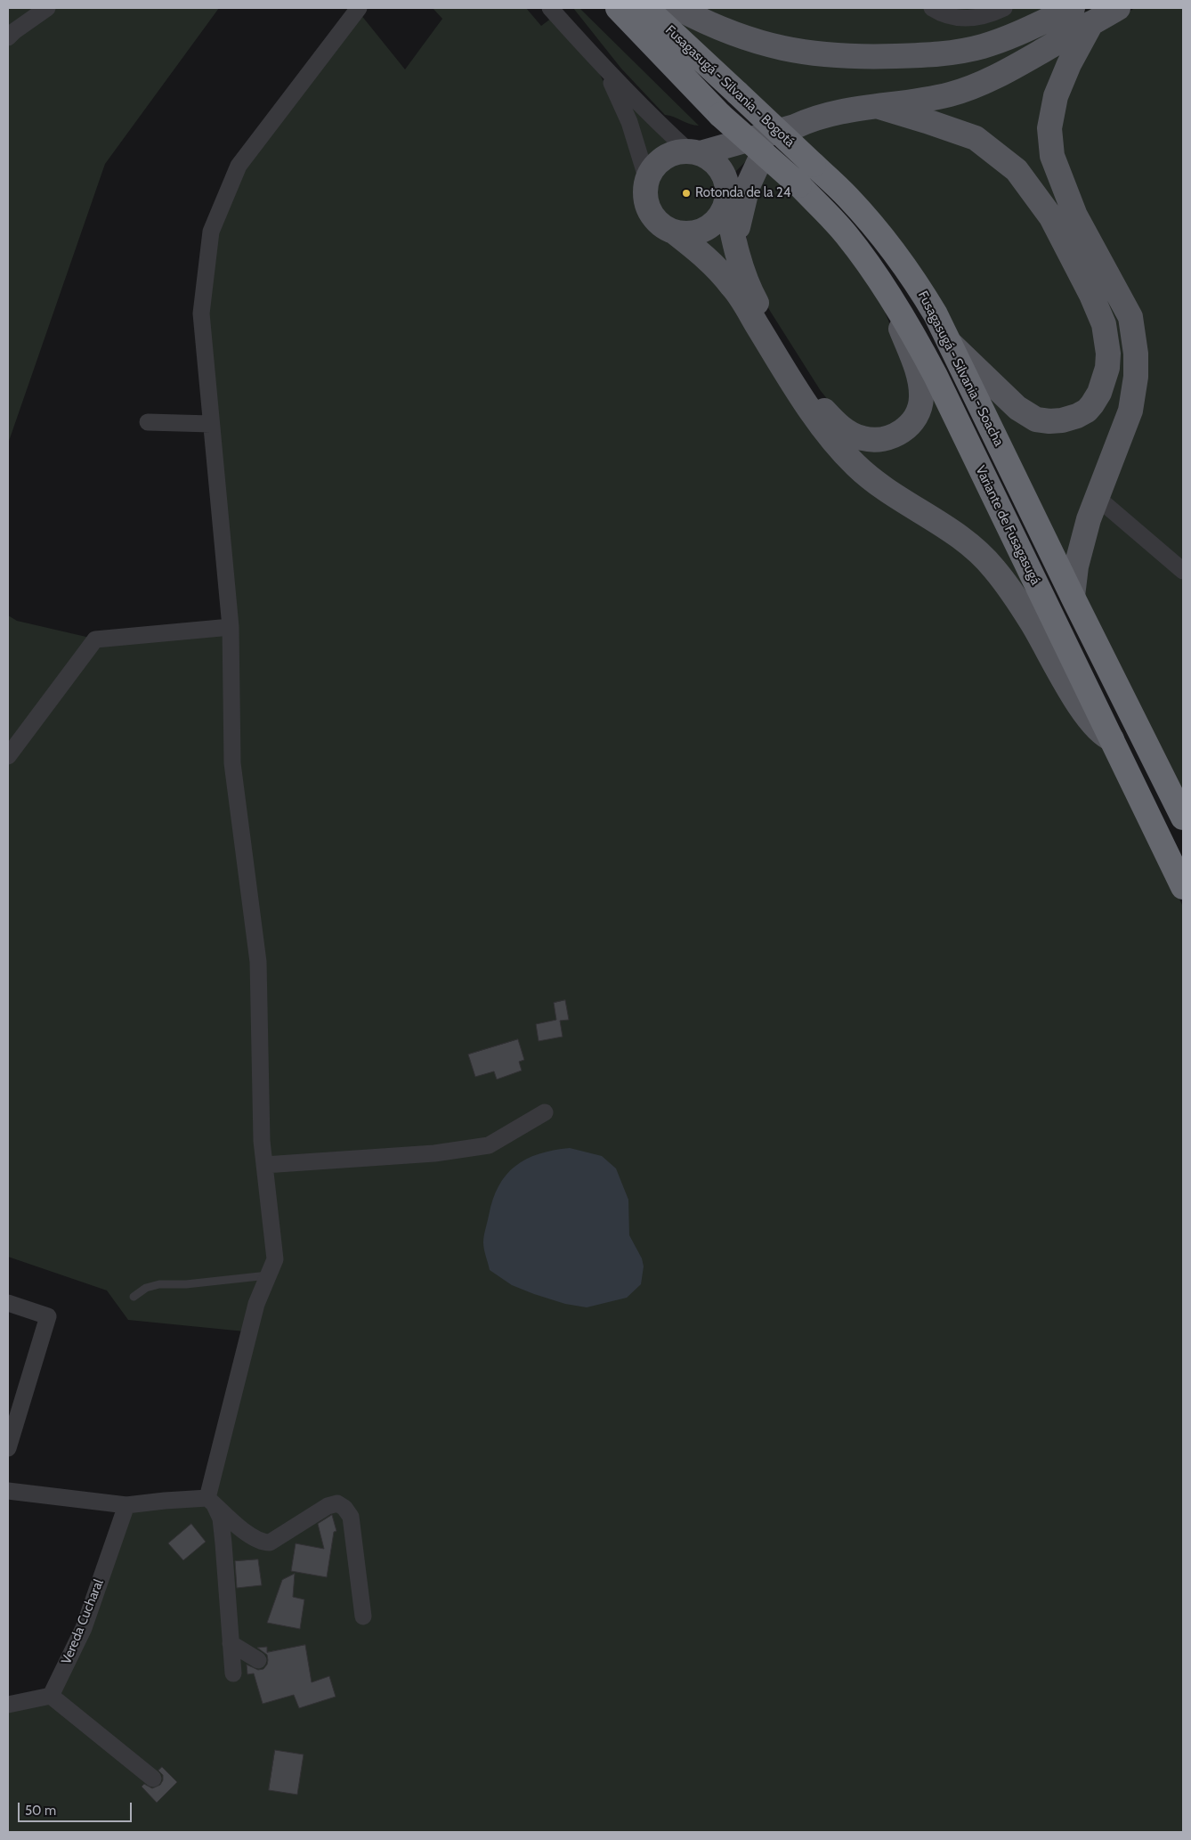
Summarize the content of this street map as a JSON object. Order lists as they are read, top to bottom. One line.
{"streets":{"highway":["Fusagasugá - Silvania - Bogotá","Fusagasugá - Silvania - Soacha","Variante de Fusagasugá"],"street":["Vereda Cucharal"]},"crossings":[["Fusagasugá - Silvania - Bogotá","Fusagasugá - Silvania - Soacha"],["Fusagasugá - Silvania - Bogotá","Variante de Fusagasugá"]],"places":["Rotonda de la 24"],"scale_bar":"50 m"}
